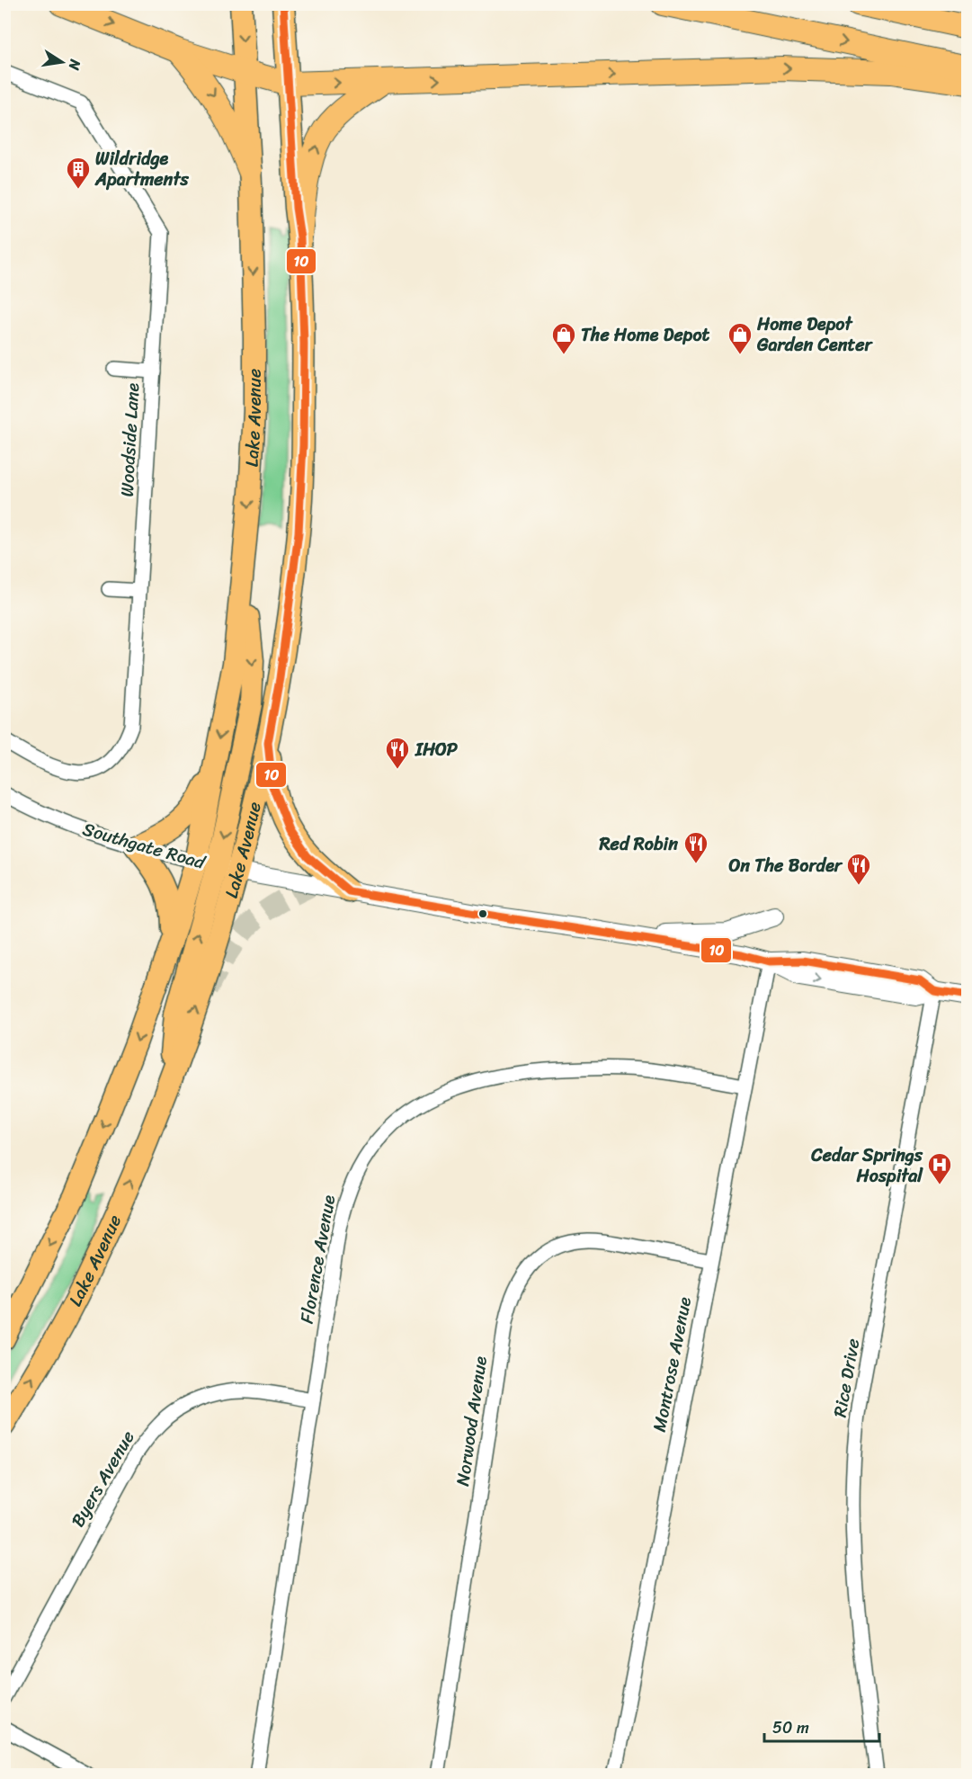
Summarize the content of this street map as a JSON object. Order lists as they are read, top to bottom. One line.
{"streets":{"main road":["Lake Avenue"],"street":["Woodside Lane","Southgate Road","Florence Avenue","Montrose Avenue","Rice Drive","Norwood Avenue","Byers Avenue"]},"crossings":[["Lake Avenue","Southgate Road"],["Southgate Road","Montrose Avenue"],["Southgate Road","Rice Drive"],["Florence Avenue","Montrose Avenue"],["Florence Avenue","Byers Avenue"],["Montrose Avenue","Norwood Avenue"]],"places":{"building":["Wildridge Apartments"],"shop":["The Home Depot","Home Depot Garden Center"],"restaurant":["IHOP","Red Robin","On The Border"],"hospital":["Cedar Springs Hospital"]},"lines":["transit line 10"],"scale_bar":"50 m","north":"right"}
